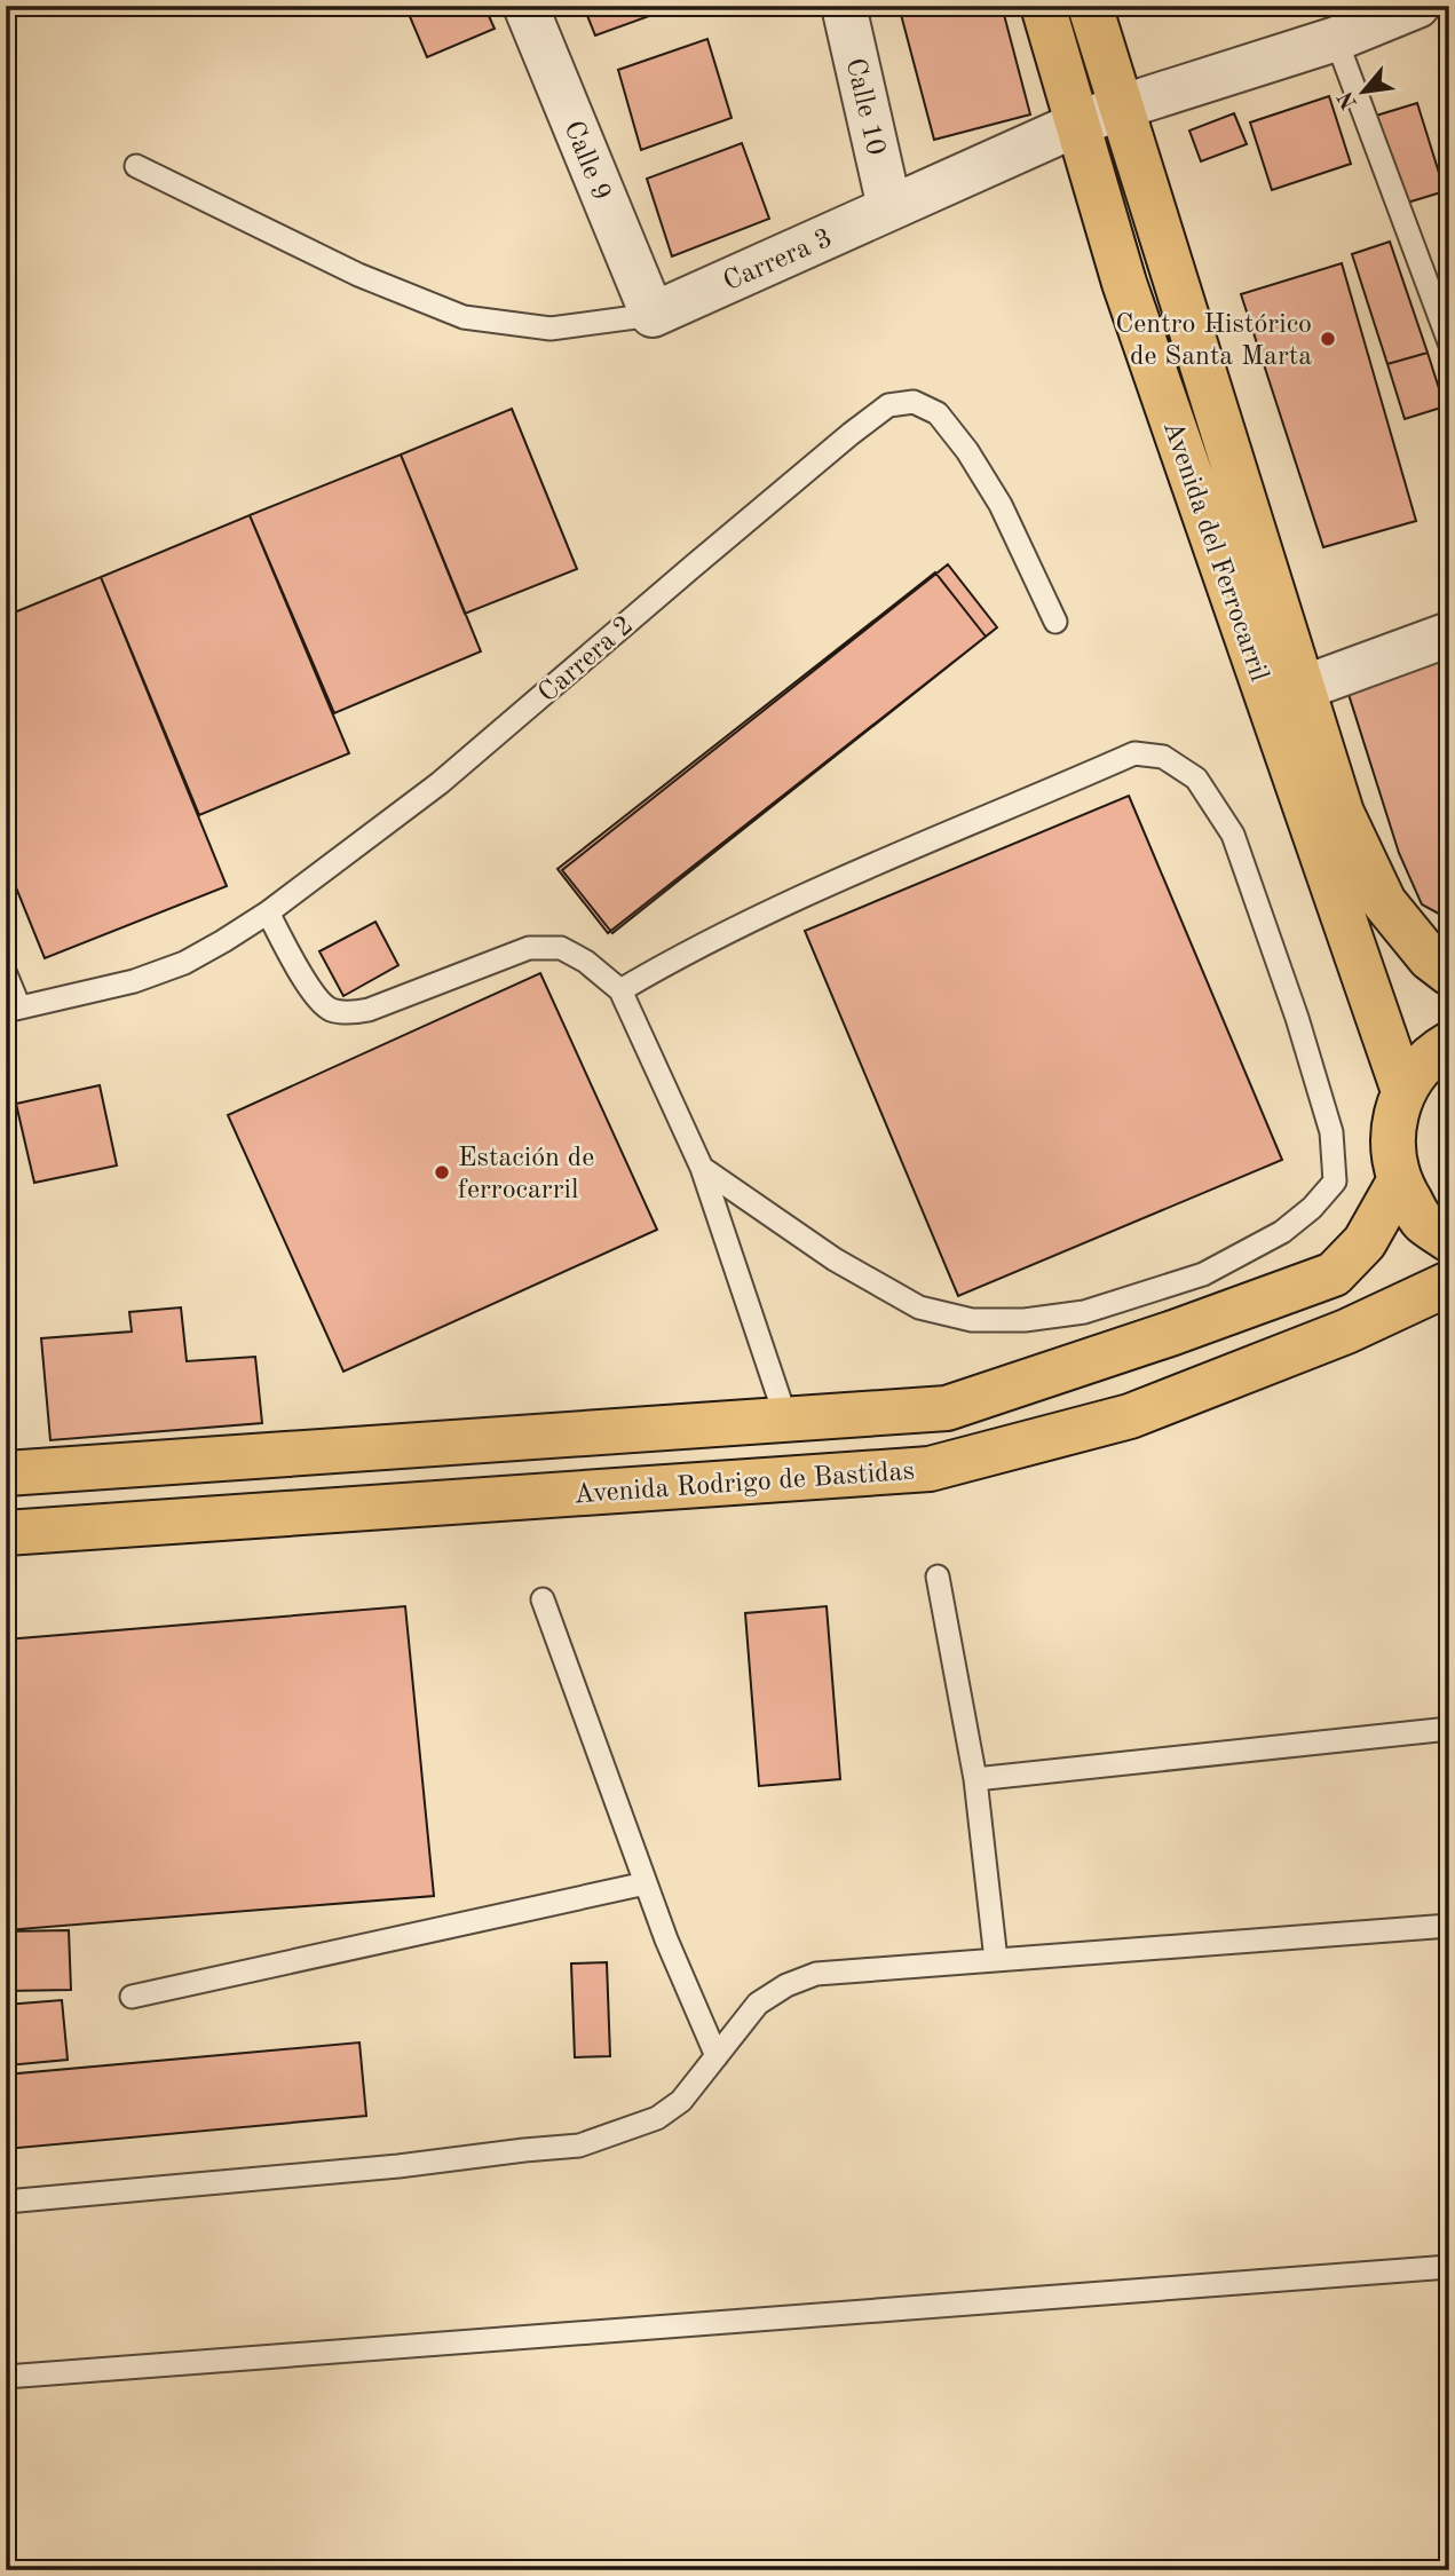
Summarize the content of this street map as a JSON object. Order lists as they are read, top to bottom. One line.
{"streets":{"main road":["Avenida del Ferrocarril","Avenida Rodrigo de Bastidas"],"street":["Calle 10","Calle 9","Carrera 3"],"lane":["Carrera 2"]},"crossings":[["Calle 10","Carrera 3"],["Calle 9","Carrera 3"],["Carrera 3","Avenida del Ferrocarril"]],"places":["Centro Histórico de Santa Marta","Estación de ferrocarril"],"north":"bottom left"}
